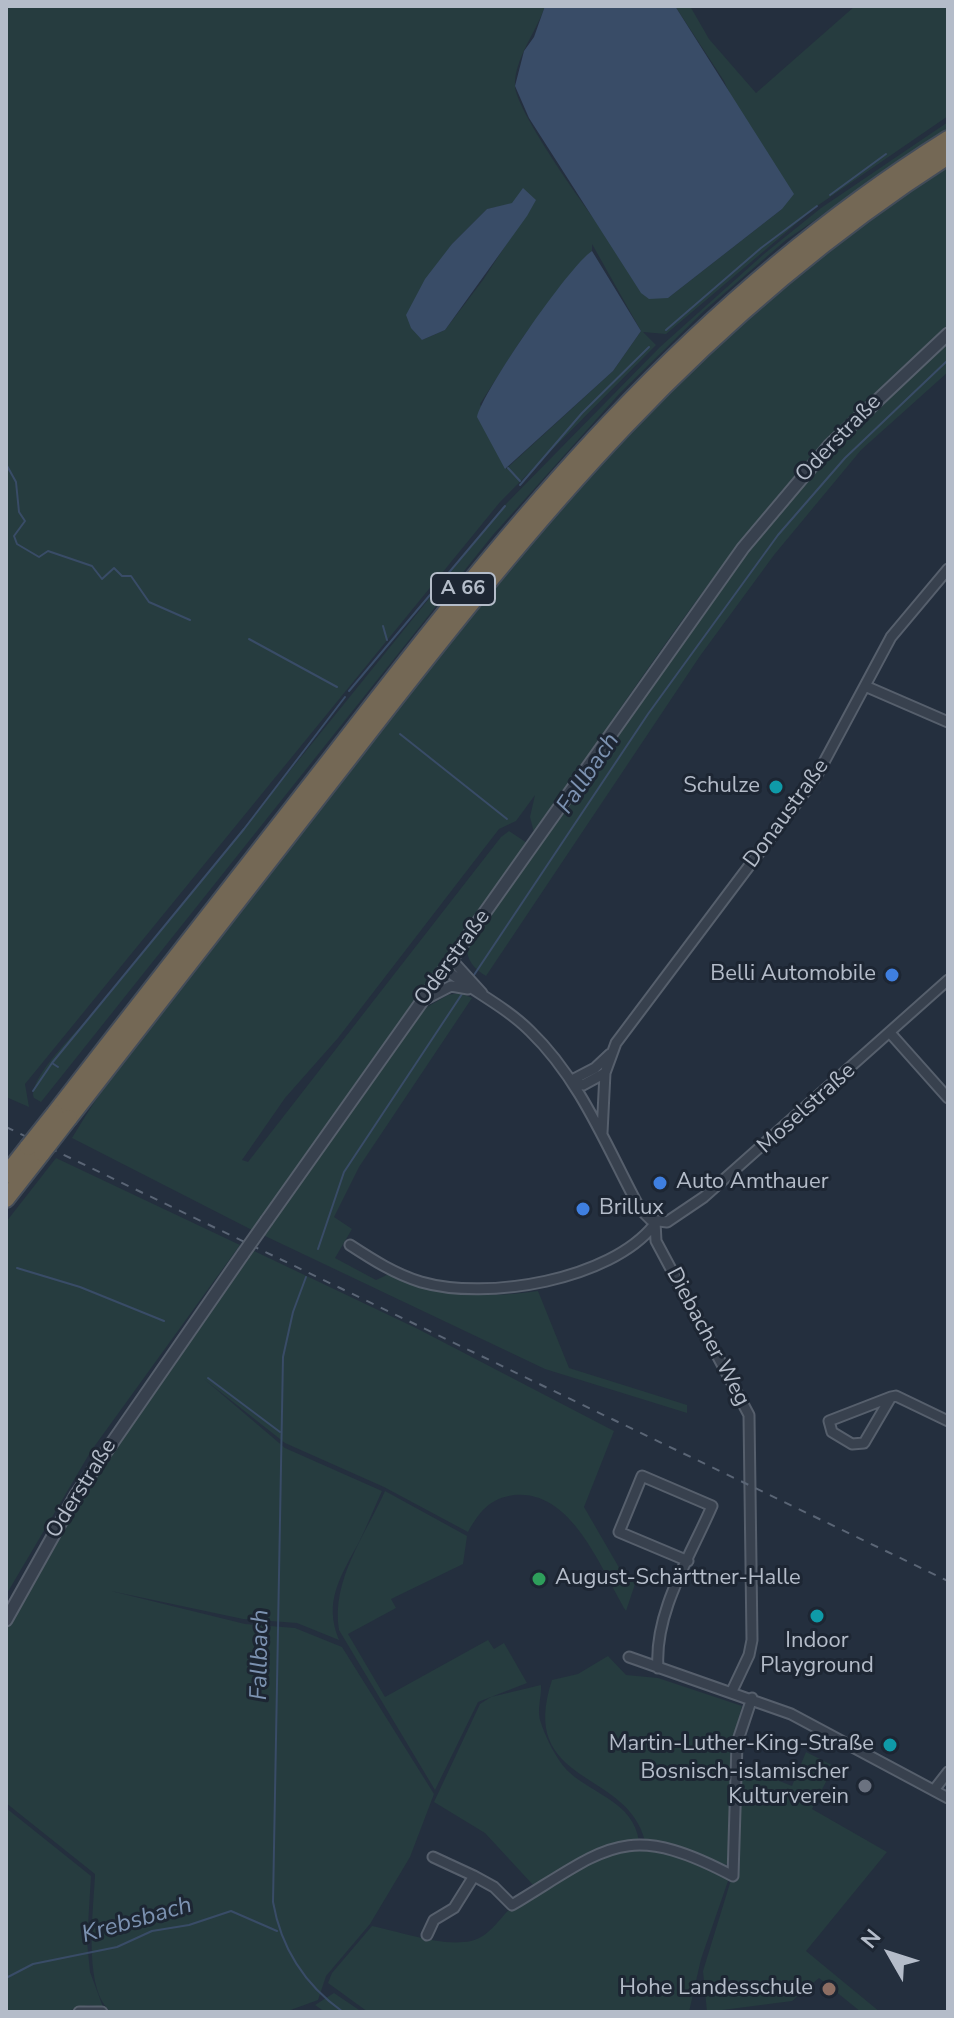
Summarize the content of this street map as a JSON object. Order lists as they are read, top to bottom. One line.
{"streets":{"highway":["A 66"],"street":["Oderstraße","Donaustraße","Moselstraße","Diebacher Weg"]},"crossings":[["Moselstraße","Diebacher Weg"]],"water":["Fallbach","Krebsbach"],"places":["Schulze","Belli Automobile","Auto Amthauer","Brillux","August-Schärttner-Halle","Indoor Playground","Martin-Luther-King-Straße","Bosnisch-islamischer Kulturverein","Hohe Landesschule"],"north":"top left"}
